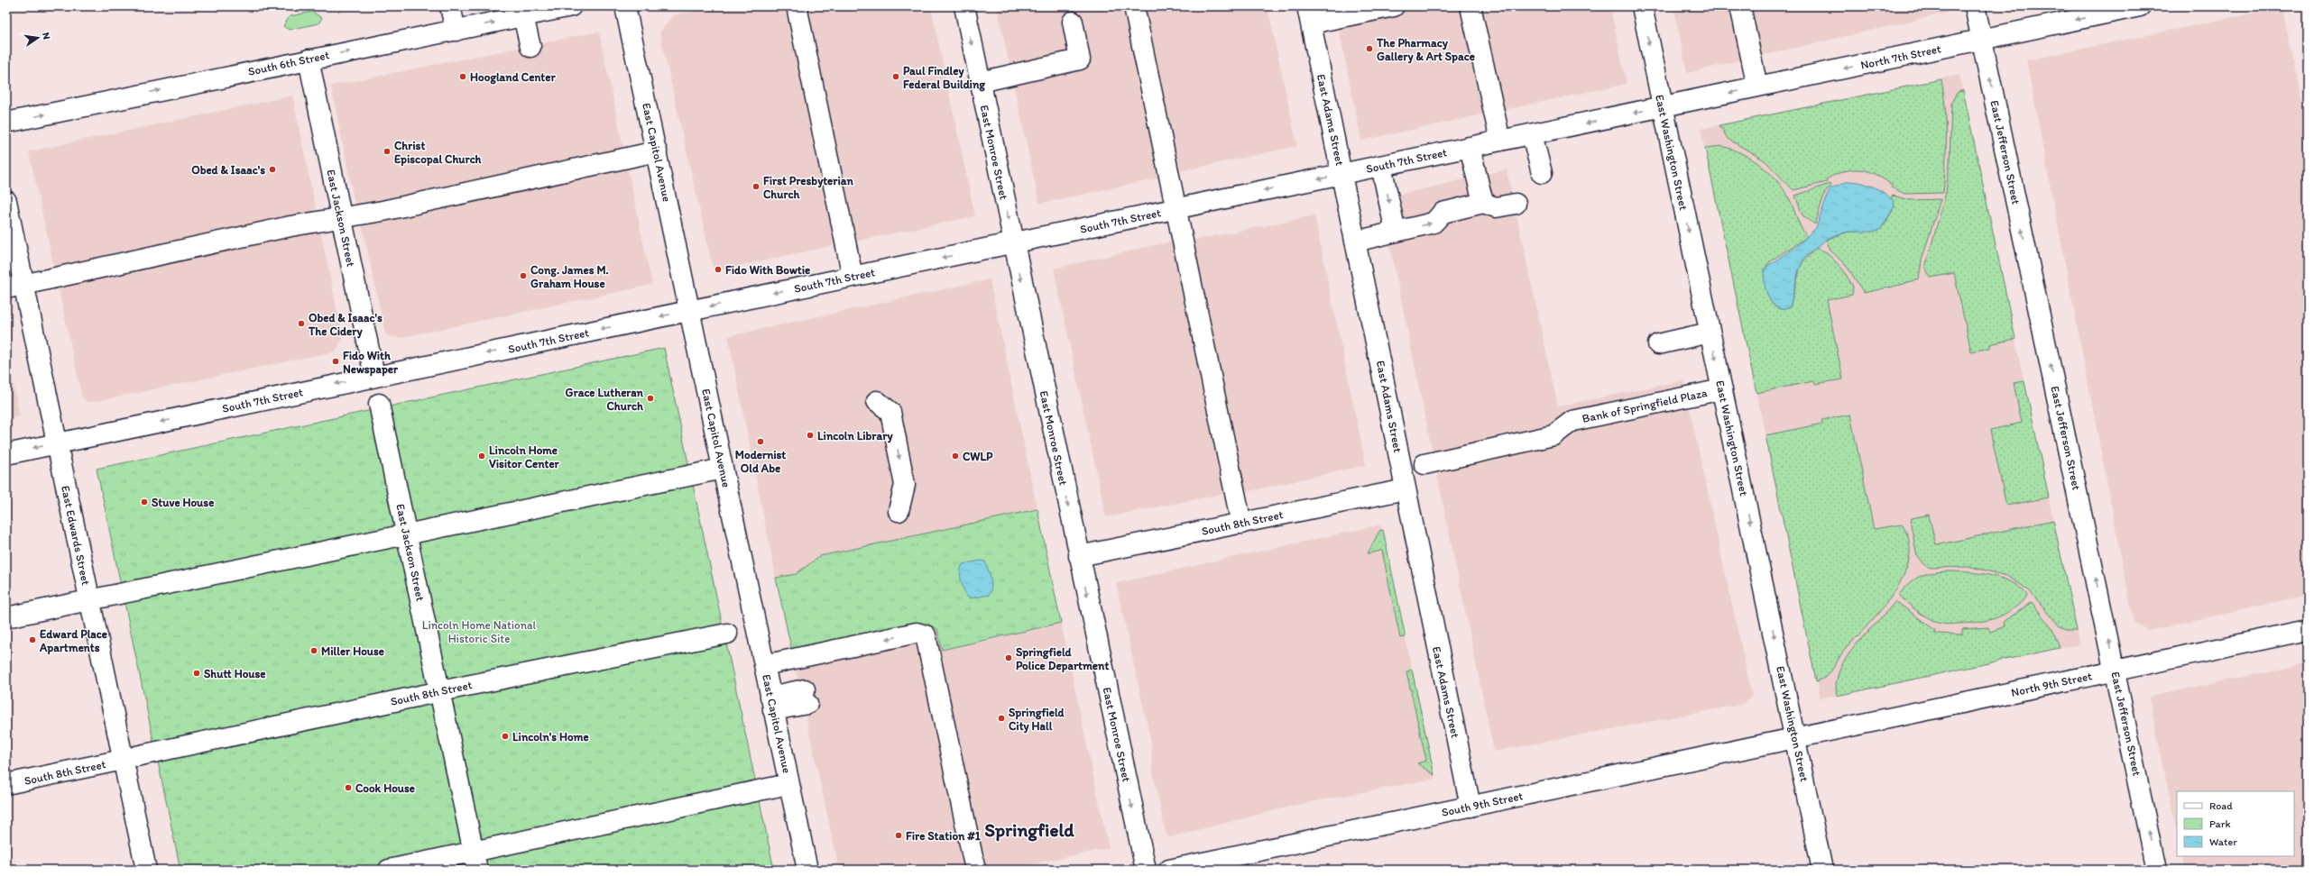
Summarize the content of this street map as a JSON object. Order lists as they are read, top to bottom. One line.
{"streets":{"street":["North 7th Street","South 6th Street","East Adams Street","East Capitol Avenue","East Monroe Street","East Washington Street","East Jefferson Street","South 7th Street","East Jackson Street","Bank of Springfield Plaza","South 8th Street","East Edwards Street","North 9th Street","South 9th Street"]},"crossings":[["North 7th Street","East Washington Street"],["North 7th Street","East Jefferson Street"],["North 7th Street","South 7th Street"],["South 6th Street","East Jackson Street"],["East Adams Street","South 7th Street"],["East Adams Street","South 8th Street"],["East Adams Street","South 9th Street"],["East Capitol Avenue","South 7th Street"],["East Monroe Street","South 7th Street"],["East Monroe Street","South 8th Street"],["East Washington Street","South 7th Street"],["East Washington Street","Bank of Springfield Plaza"],["East Washington Street","North 9th Street"],["East Washington Street","South 9th Street"],["East Jefferson Street","North 9th Street"],["South 7th Street","East Jackson Street"],["South 7th Street","East Edwards Street"],["East Jackson Street","South 8th Street"],["South 8th Street","East Edwards Street"],["North 9th Street","South 9th Street"]],"one_way":["North 7th Street","East Jefferson Street"],"districts":["Springfield"],"parks":["Lincoln Home National Historic Site"],"places":["The Pharmacy Gallery & Art Space","Hoogland Center","Paul Findley Federal Building","Christ Episcopal Church","Obed & Isaac's","First Presbyterian Church","Fido With Bowtie","Cong. James M. Graham House","Obed & Isaac's The Cidery","Fido With Newspaper","Grace Lutheran Church","Lincoln Library","Modernist Old Abe","Lincoln Home Visitor Center","CWLP","Stuve House","Edward Place Apartments","Miller House","Springfield Police Department","Shutt House","Springfield City Hall","Lincoln's Home","Cook House","Fire Station #1"],"legend":["Road","Park","Water"],"north":"right"}
